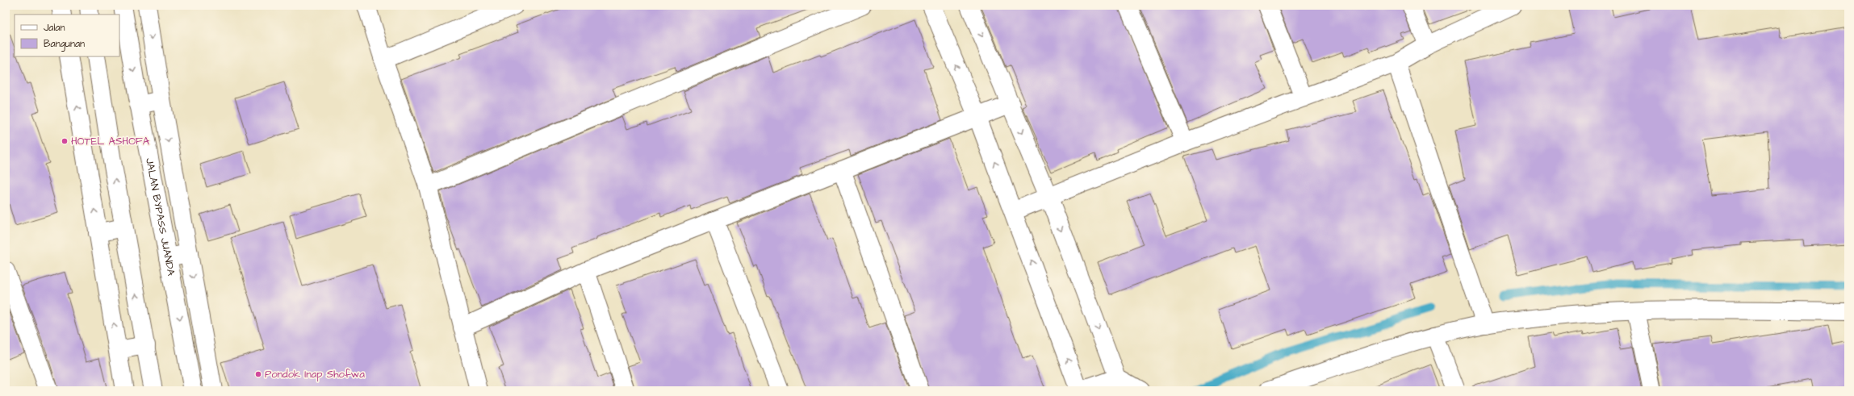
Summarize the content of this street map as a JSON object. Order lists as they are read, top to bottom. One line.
{"streets":{"main road":["JALAN BYPASS JUANDA"]},"places":["HOTEL ASHOFA","Pondok Inap Shofwa"],"legend":["Jalan","Bangunan"]}
